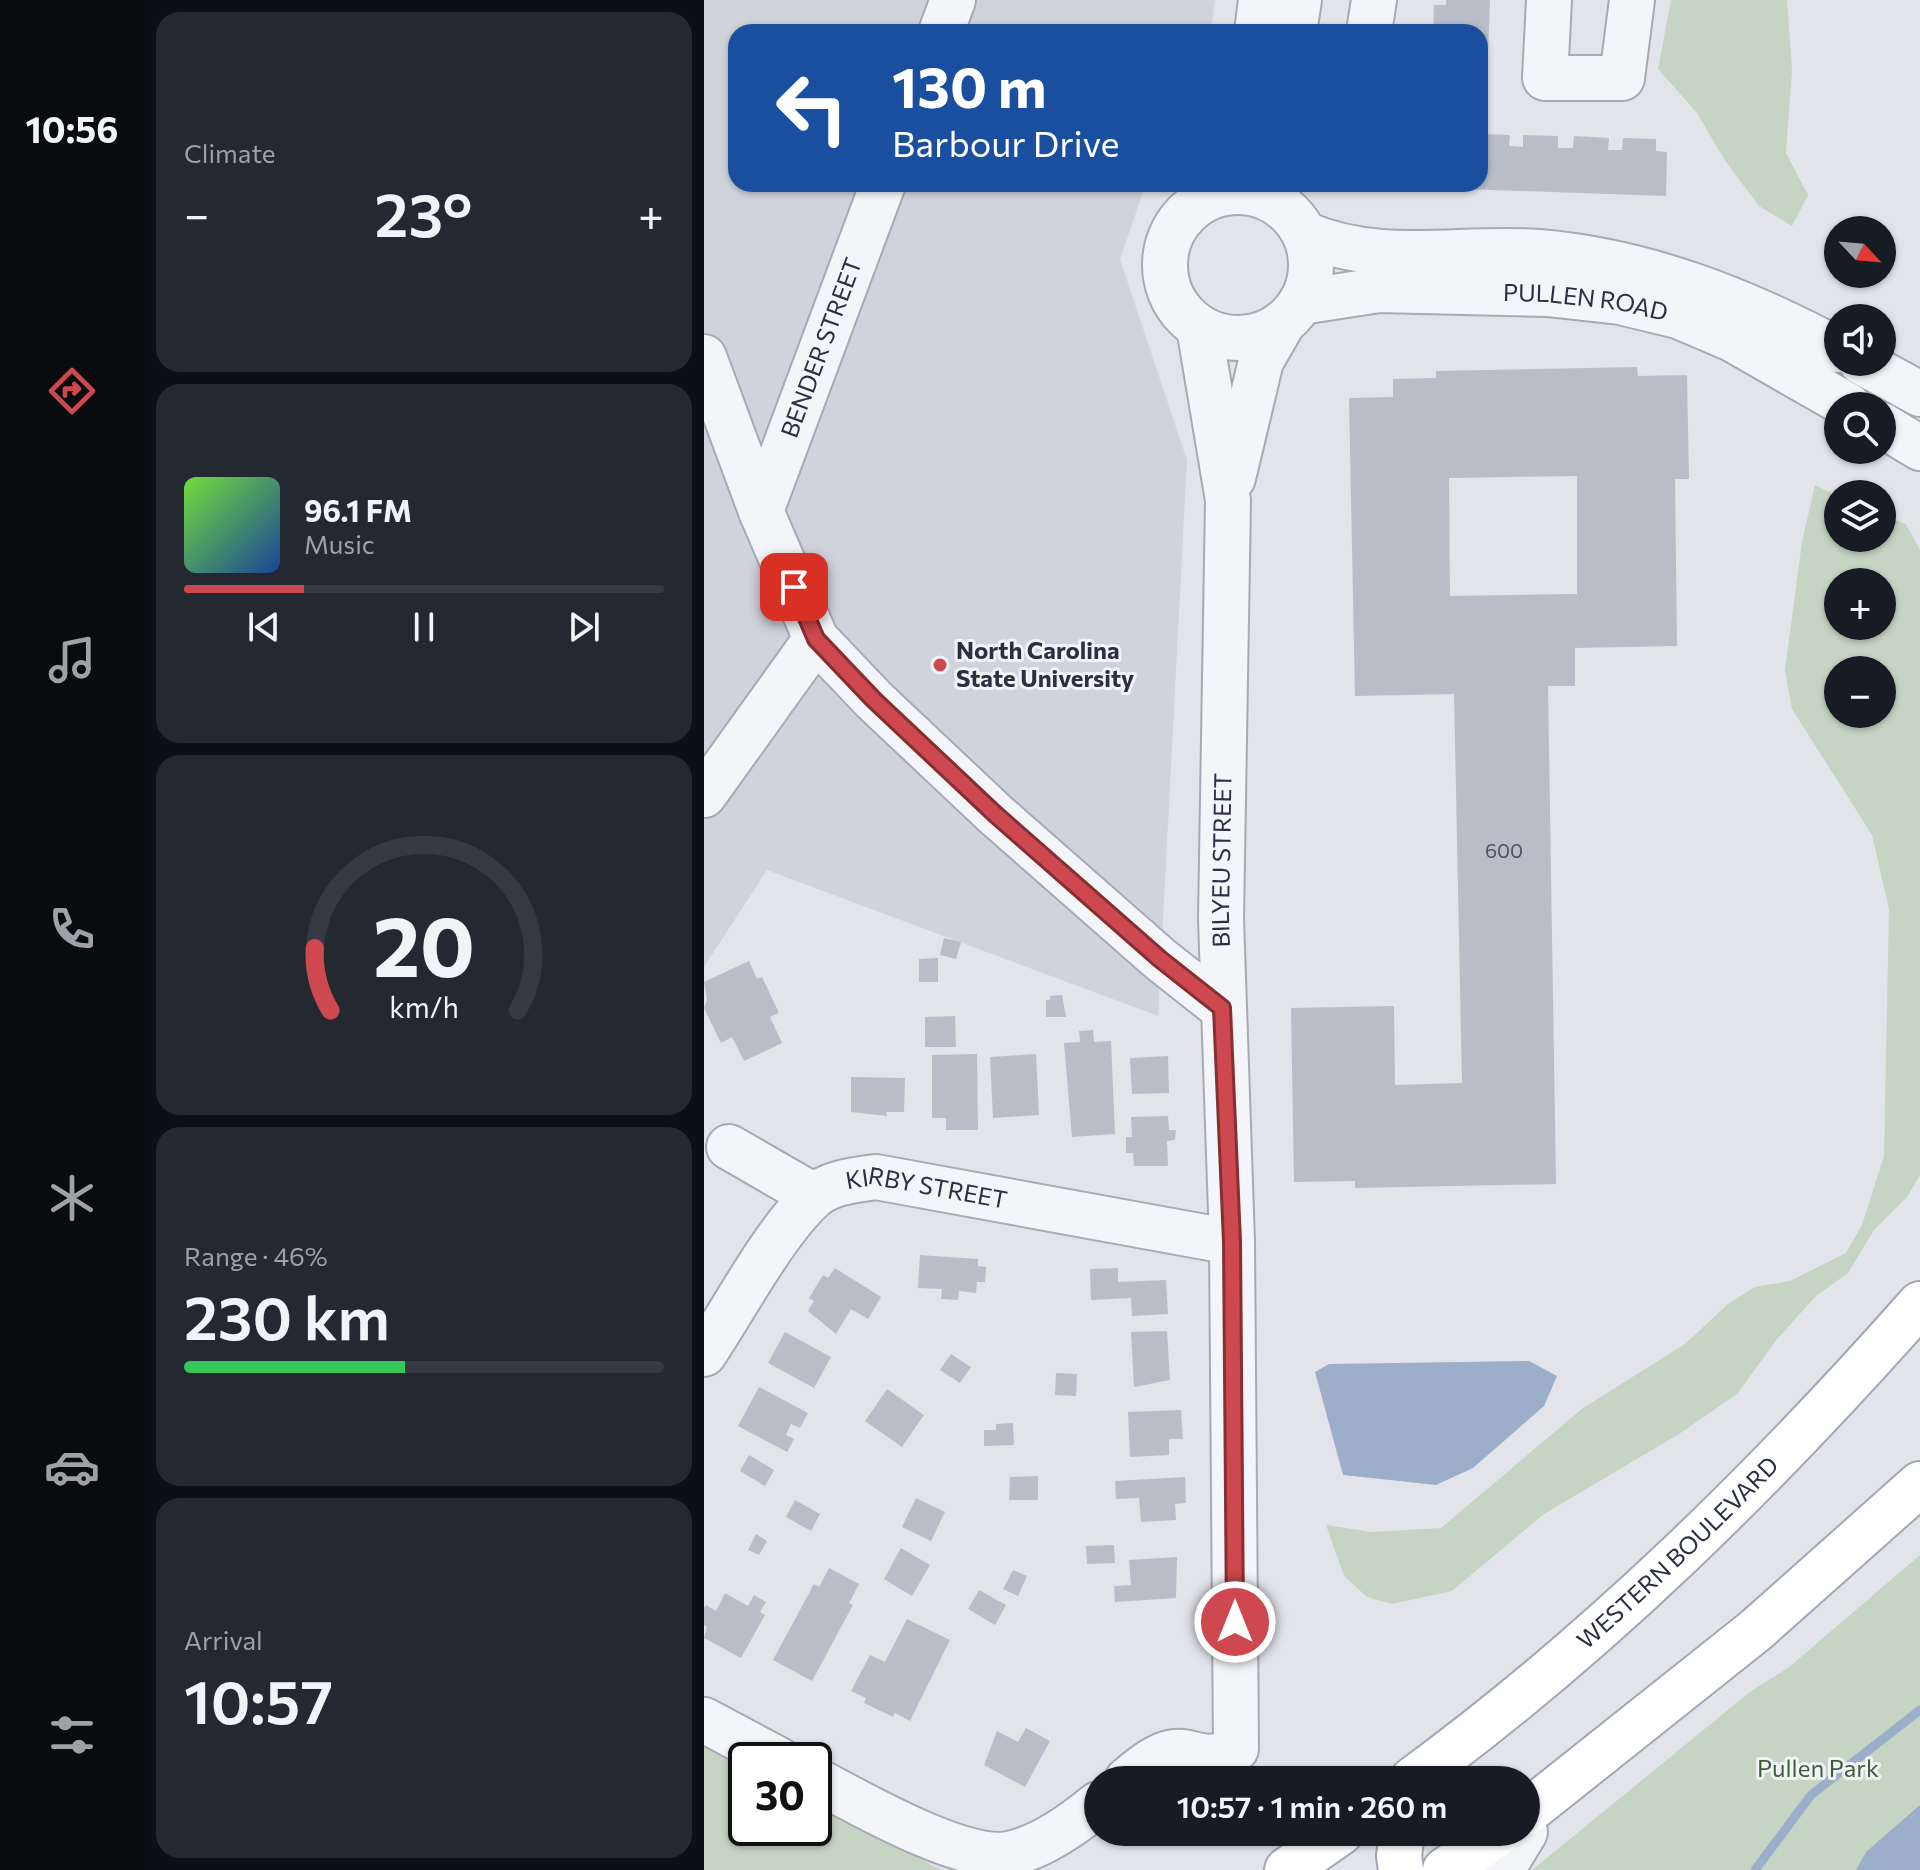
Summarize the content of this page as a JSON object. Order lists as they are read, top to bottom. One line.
{"streets":{"main road":["WESTERN BOULEVARD"],"street":["PULLEN ROAD","BENDER STREET","BILYEU STREET","KIRBY STREET"]},"crossings":[["PULLEN ROAD","BILYEU STREET"],["BILYEU STREET","KIRBY STREET"]],"parks":["Pullen Park"],"places":["North Carolina State University"],"house_numbers":["600"],"north":"bottom right","page":{"tabs":"10:56","tile":["Climate",["Range · 46%","230 km"],["Arrival","10:57"]],"turn":["130 m","Barbour Drive"],"heat":["−","23°","+"],"map_buttons":["+","−"],"song":["96.1 FM","Music"],"limit":"30","trip":"10:57 · 1 min · 260 m","gauge":["20","km/h"]}}
